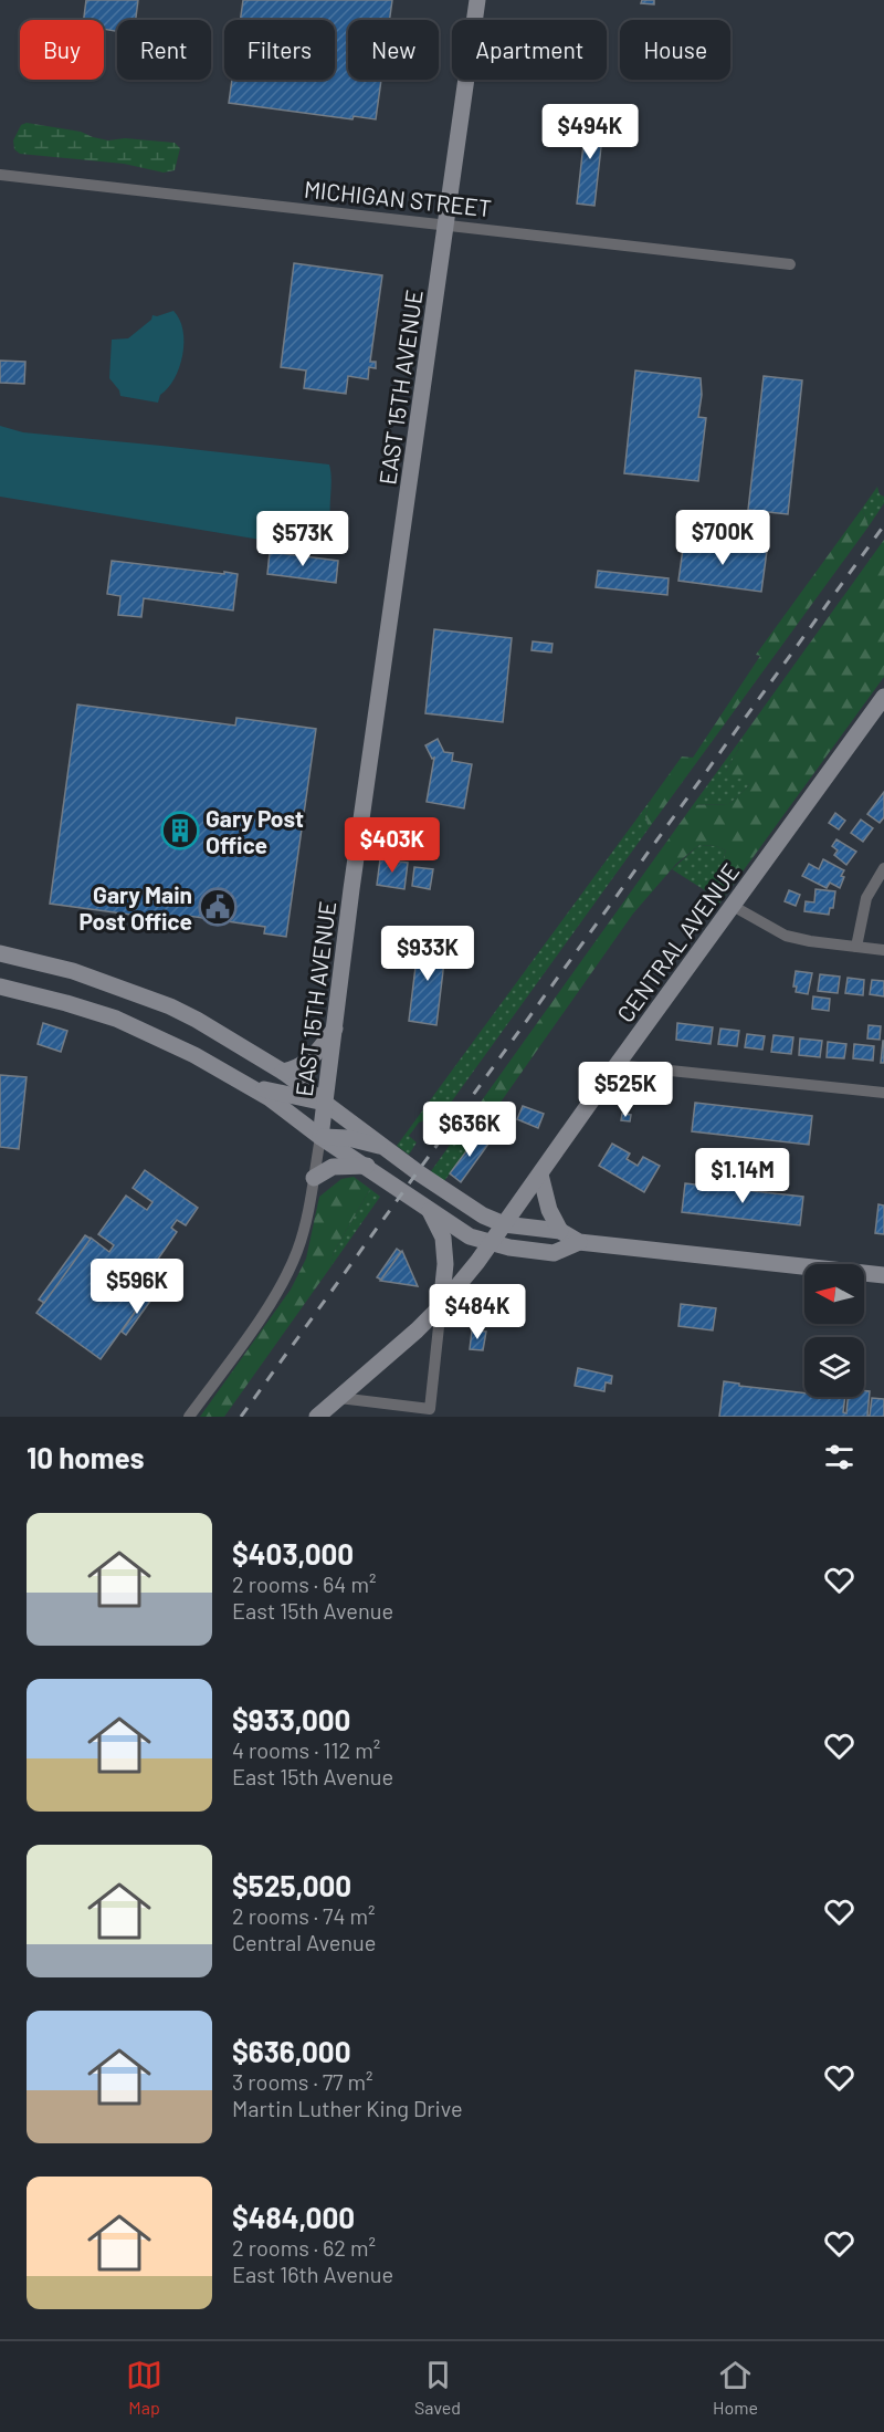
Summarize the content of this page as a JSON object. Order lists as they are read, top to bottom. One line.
{"streets":{"main road":["EAST 15TH AVENUE","CENTRAL AVENUE"],"street":["MICHIGAN STREET"]},"crossings":[["MICHIGAN STREET","EAST 15TH AVENUE"]],"places":{"building":["Gary Post Office"],"public building":["Gary Main Post Office"]},"north":"left","page":{"chip":["Buy","Rent","Filters","New","Apartment","House"],"price":["$494K","$700K","$573K","$403K","$933K","$525K","$636K","$1.14M","$596K","$484K"],"heading":"10 homes","list":[{"name":"$403,000","note":"2 rooms · 64 m² · East 15th Avenue"},{"name":"$933,000","note":"4 rooms · 112 m² · East 15th Avenue"},{"name":"$525,000","note":"2 rooms · 74 m² · Central Avenue"},{"name":"$636,000","note":"3 rooms · 77 m² · Martin Luther King Drive"},{"name":"$484,000","note":"2 rooms · 62 m² · East 16th Avenue"}],"tabs":["Map","Saved","Home"]}}
